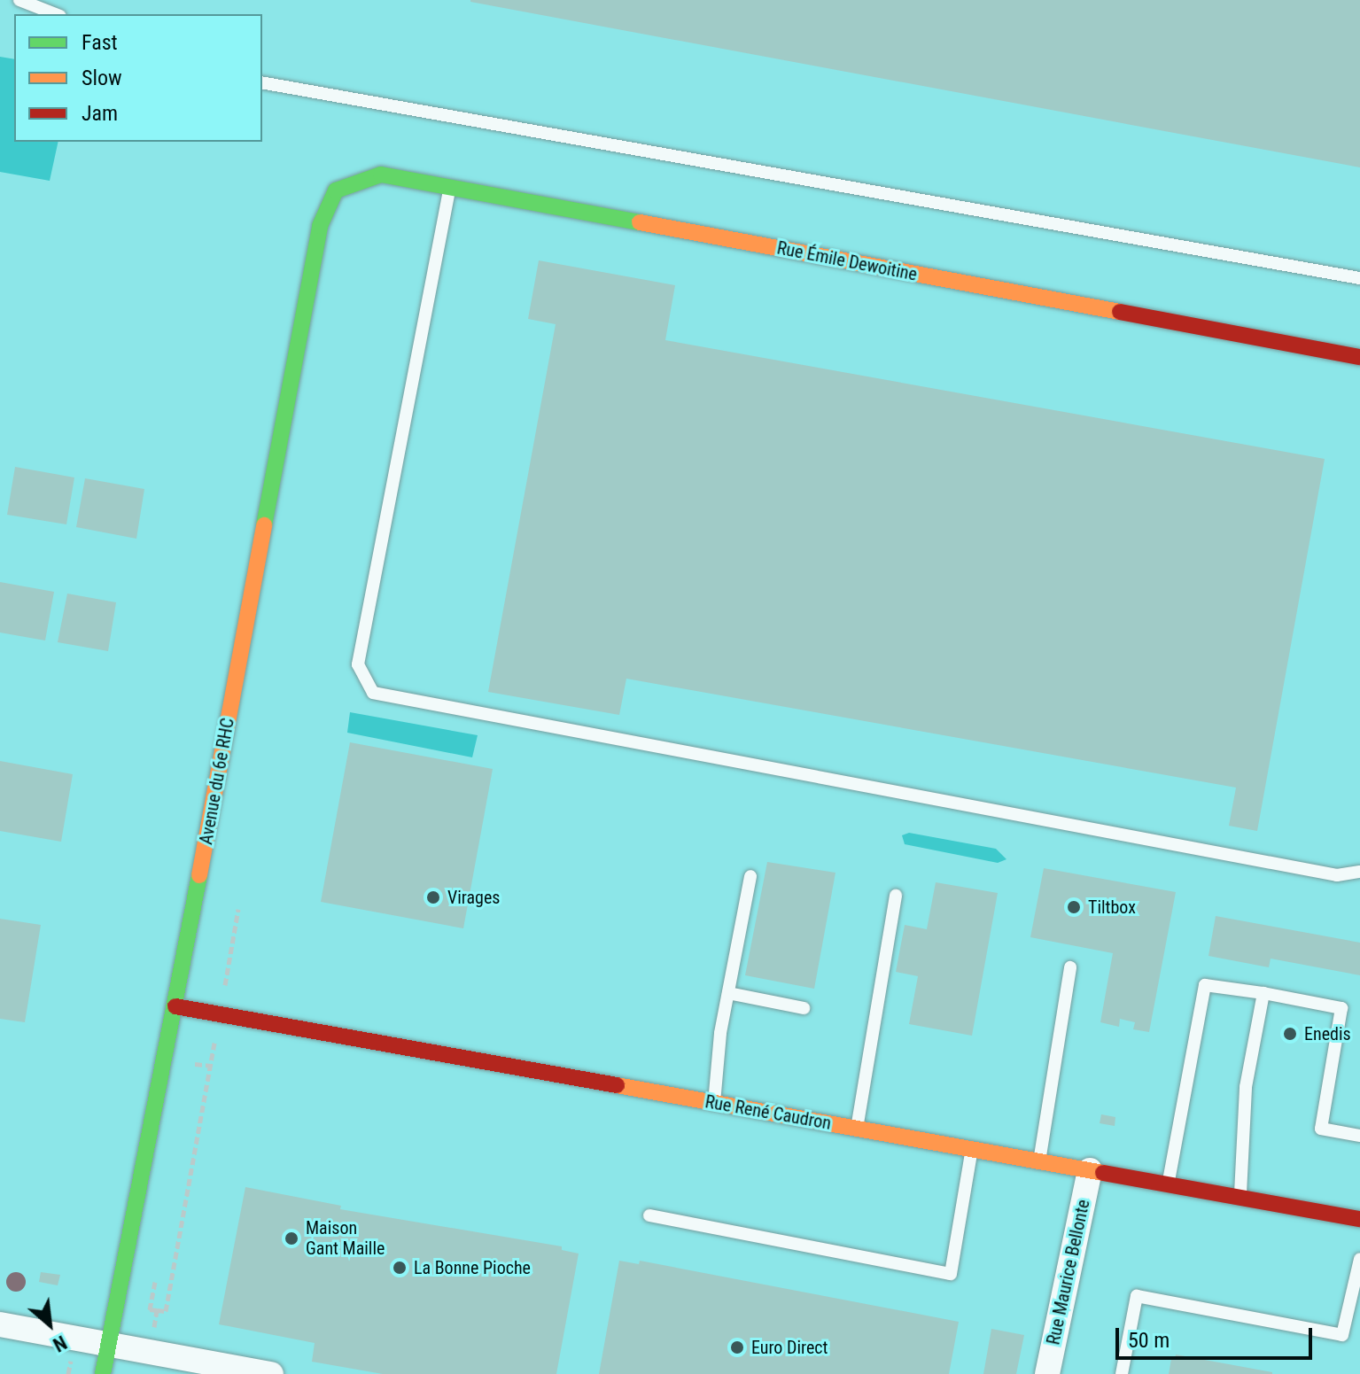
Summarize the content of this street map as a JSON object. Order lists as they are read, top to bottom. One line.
{"streets":{"street":["Rue Émile Dewoitine","Avenue du 6e RHC","Rue René Caudron","Rue Maurice Bellonte"]},"crossings":[["Rue Émile Dewoitine","Avenue du 6e RHC"],["Avenue du 6e RHC","Rue René Caudron"],["Rue René Caudron","Rue Maurice Bellonte"]],"places":["Virages","Tiltbox","Enedis","Maison Gant Maille","La Bonne Pioche","Euro Direct"],"legend":["Fast","Slow","Jam"],"scale_bar":"50 m","north":"bottom right"}
